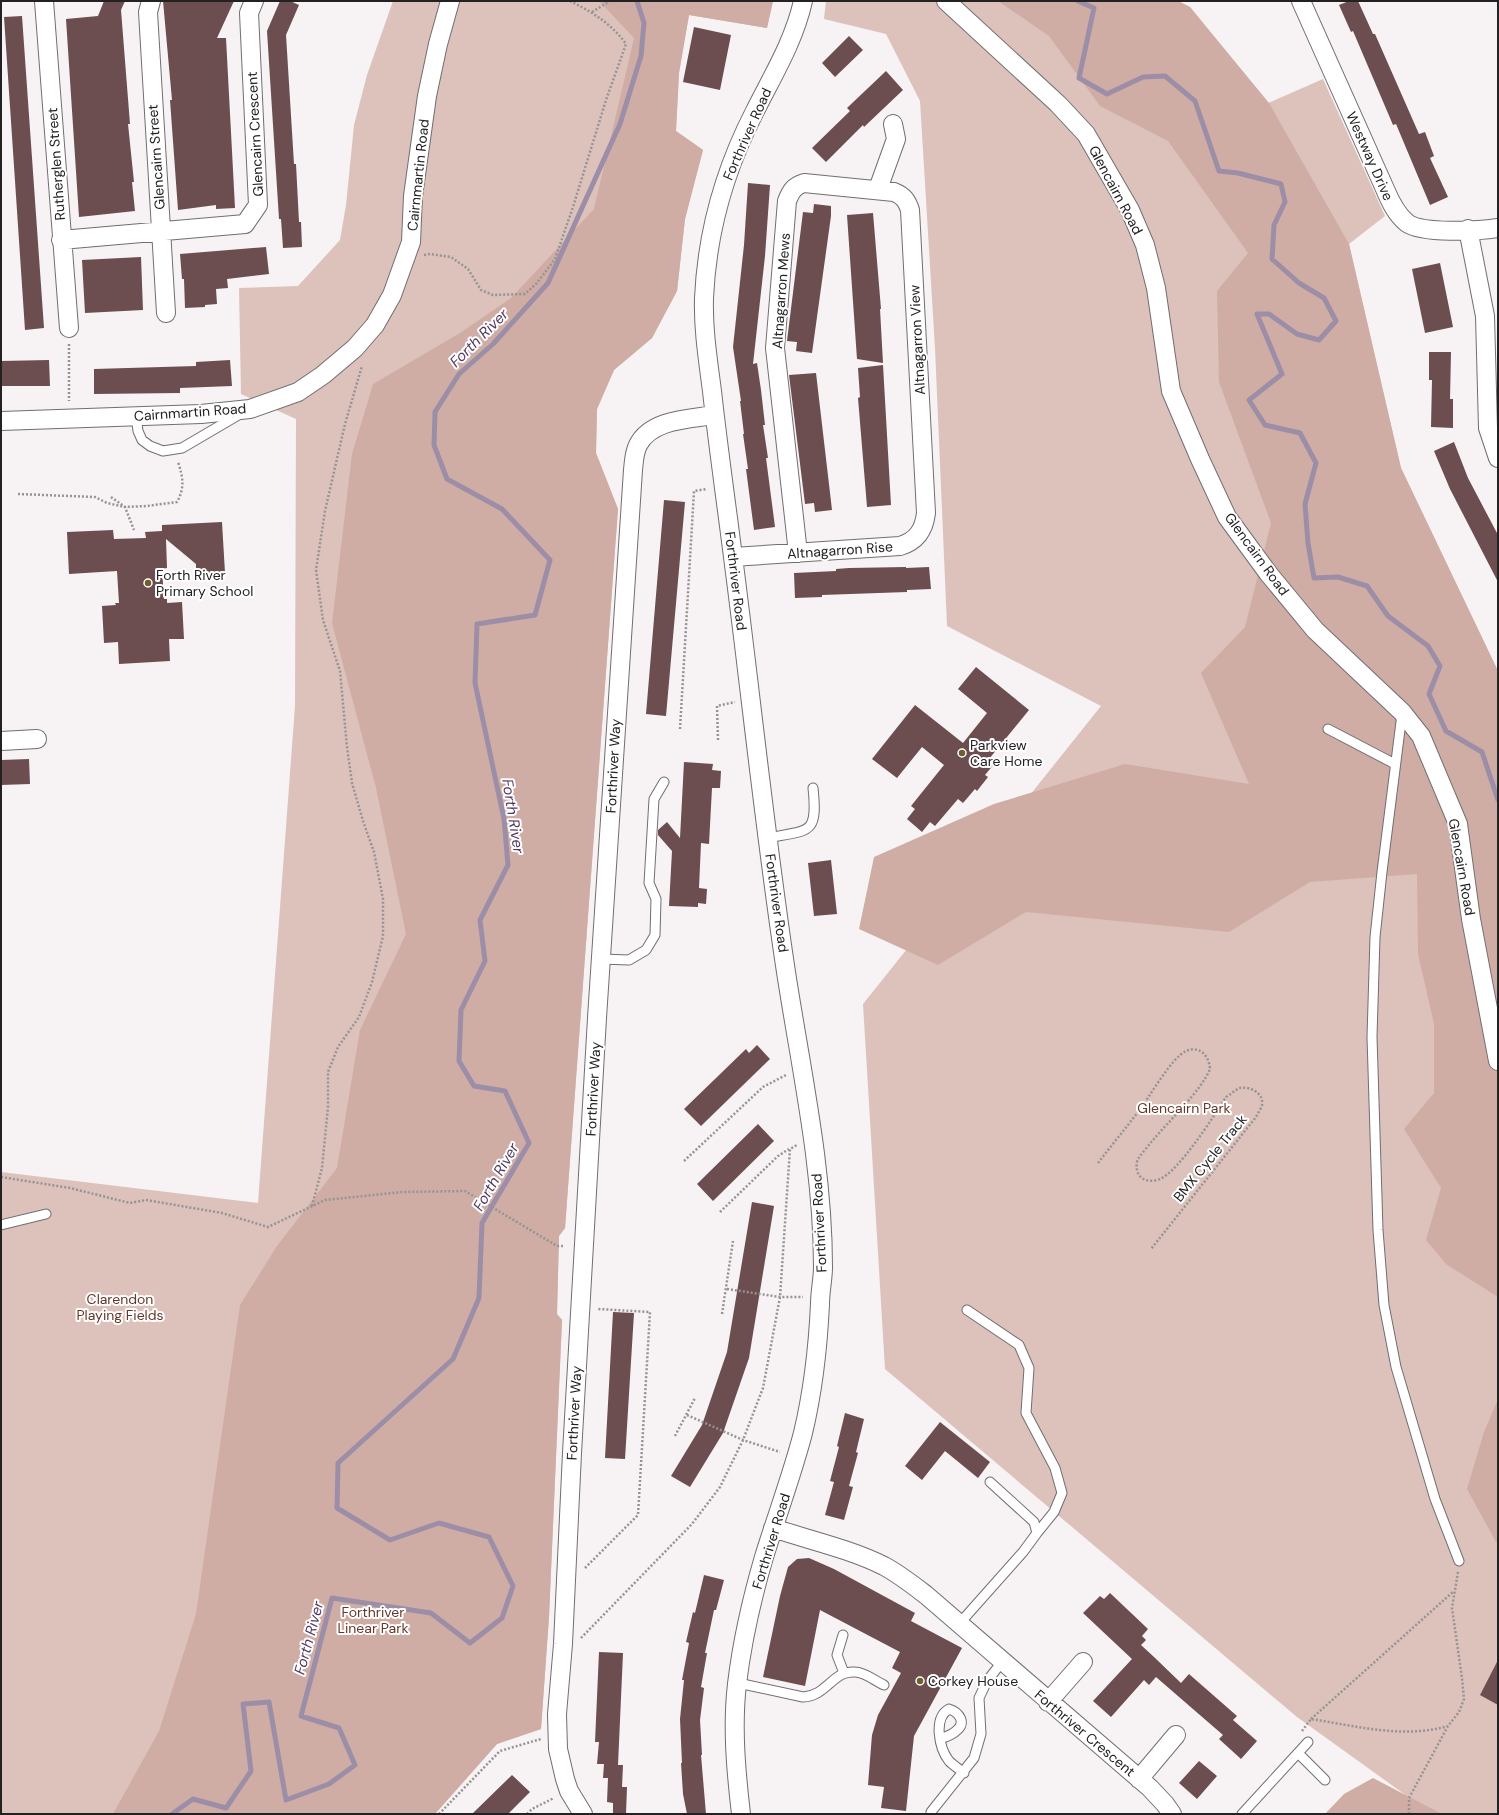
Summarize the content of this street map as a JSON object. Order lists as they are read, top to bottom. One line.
{"streets":{"street":["Glencairn Crescent","Forthriver Road","Westway Drive","Glencairn Street","Rutherglen Street","Cairnmartin Road","Glencairn Road","Altnagarron Mews","Altnagarron View","Altnagarron Rise","Forthriver Way","Forthriver Crescent"],"path":["BMX Cycle Track"]},"crossings":[["Glencairn Crescent","Glencairn Street"],["Glencairn Crescent","Rutherglen Street"],["Forthriver Road","Altnagarron Rise"],["Forthriver Road","Forthriver Way"],["Forthriver Road","Forthriver Crescent"],["Altnagarron Mews","Altnagarron View"],["Altnagarron Mews","Altnagarron Rise"],["Altnagarron View","Altnagarron Rise"]],"water":["Forth River"],"parks":["Glencairn Park","Clarendon Playing Fields","Forthriver Linear Park"],"places":["Forth River Primary School","Parkview Care Home","Corkey House"]}
